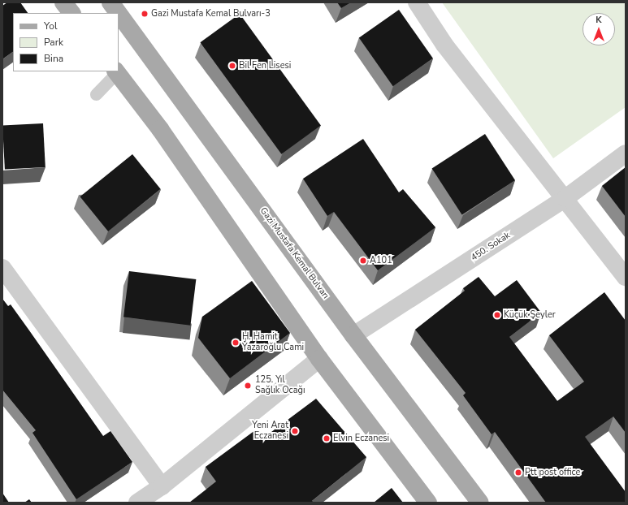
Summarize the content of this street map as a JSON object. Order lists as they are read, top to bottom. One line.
{"streets":{"main road":["Gazi Mustafa Kemal Bulvarı"],"street":["450. Sokak"]},"crossings":[["450. Sokak","Gazi Mustafa Kemal Bulvarı"]],"places":["Gazi Mustafa Kemal Bulvarı-3","Bil Fen Lisesi","A101","Küçük Şeyler","H. Hamit Yazaroğlu Cami","125. Yıl Sağlık Ocağı","Yeni Arat Eczanesi","Elvin Eczanesi","Ptt post office"],"legend":["Yol","Park","Bina"],"north":"top"}
